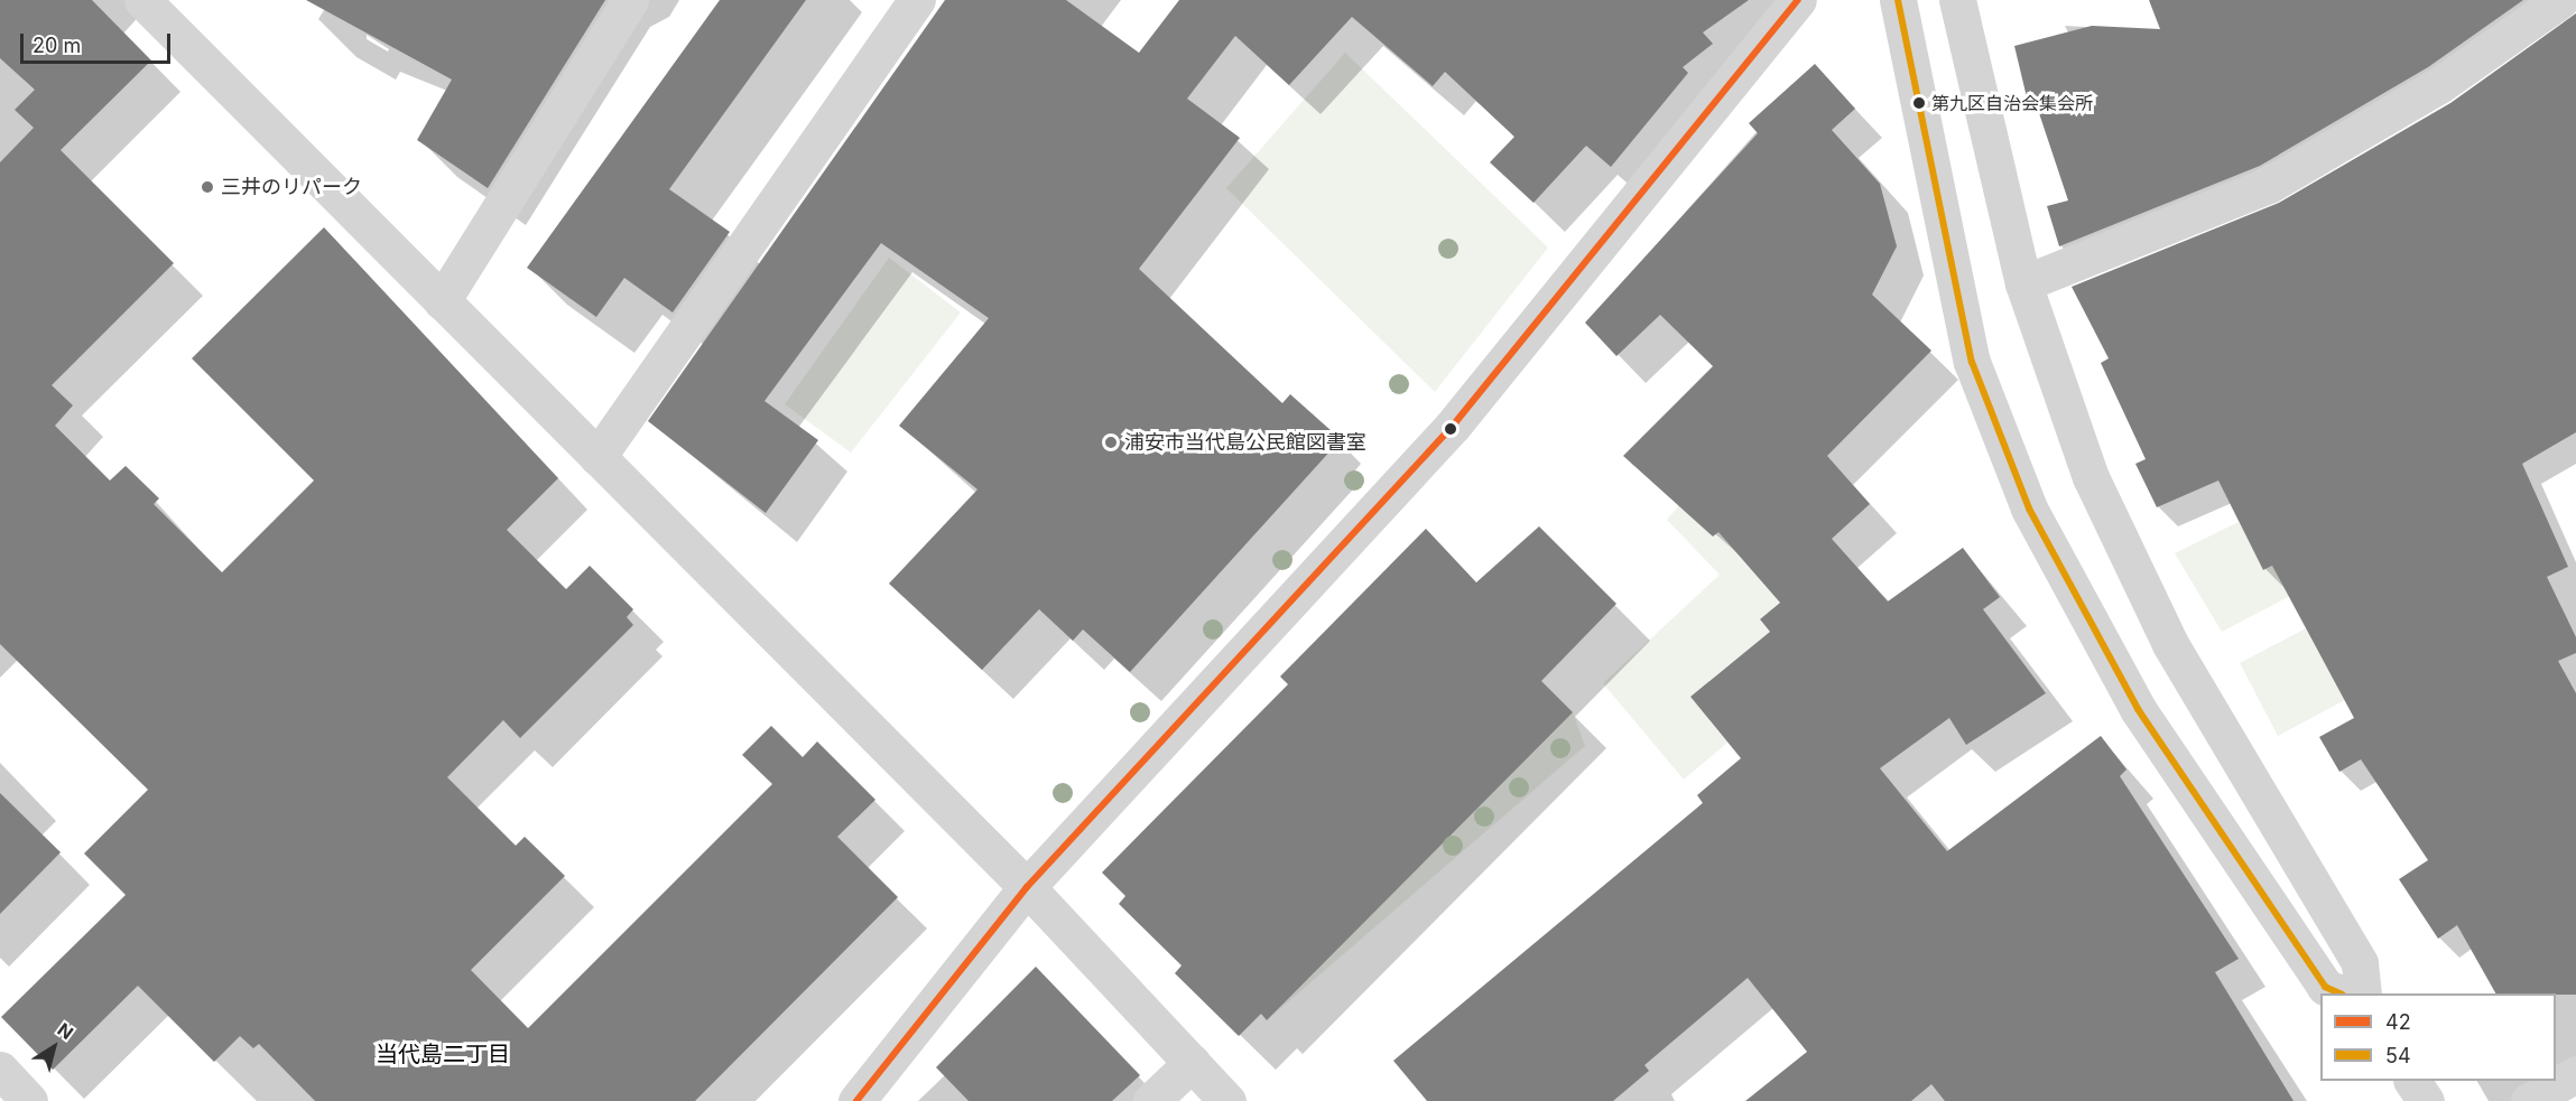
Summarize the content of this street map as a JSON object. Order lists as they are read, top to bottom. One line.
{"districts":["当代島二丁目"],"places":["第九区自治会集会所","三井のリパーク","浦安市当代島公民館図書室"],"lines":["transit line 42","transit line 54"],"legend":["42","54"],"scale_bar":"20 m","north":"top right"}
